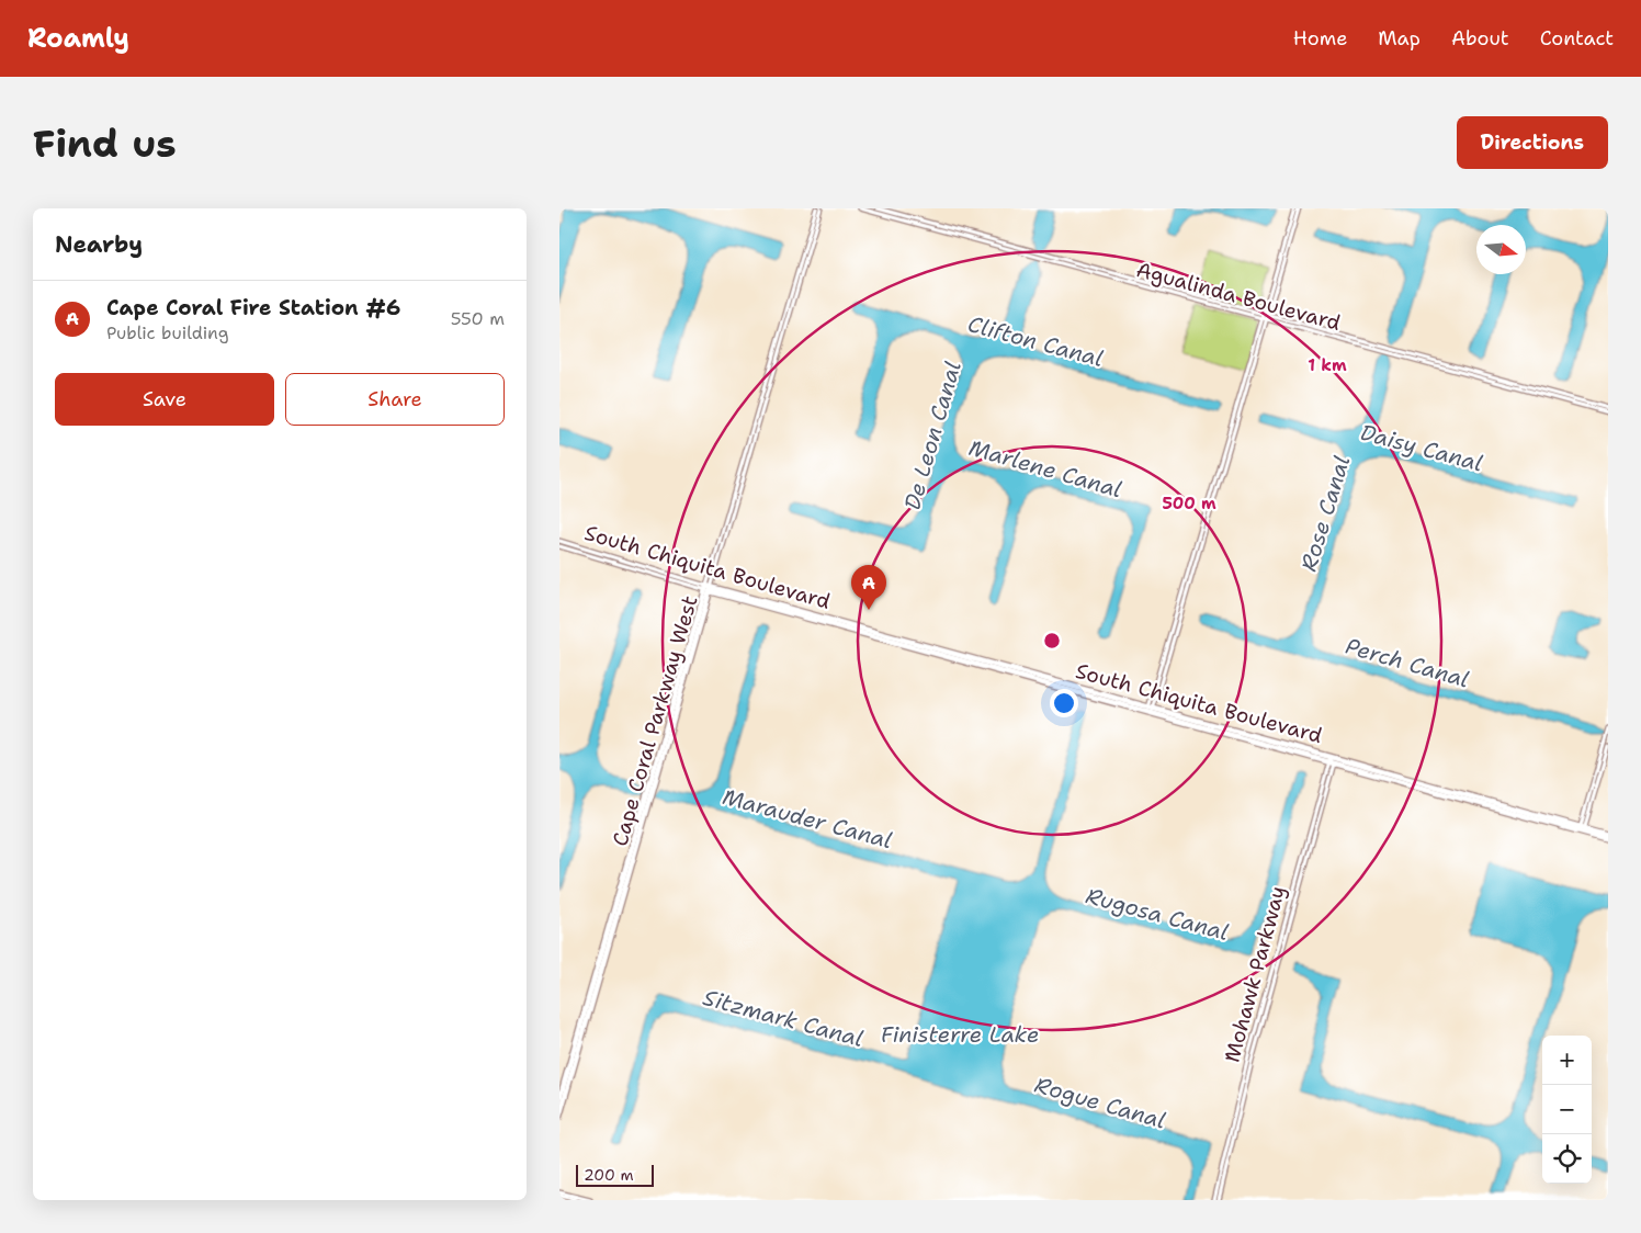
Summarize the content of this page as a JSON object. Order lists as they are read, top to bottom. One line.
{"streets":{"main road":["South Chiquita Boulevard","Cape Coral Parkway West"],"street":["Agualinda Boulevard","Mohawk Parkway"]},"crossings":[["South Chiquita Boulevard","Cape Coral Parkway West"],["South Chiquita Boulevard","Mohawk Parkway"]],"water":["Clifton Canal","De Leon Canal","Daisy Canal","Marlene Canal","Rose Canal","Perch Canal","Marauder Canal","Rugosa Canal","Sitzmark Canal","Finisterre Lake","Rogue Canal"],"scale_bar":"200 m","north":"right","page":{"header":"Roamly","nav":["Home","Map","About","Contact"],"buttons":["Directions",["Save","Share"]],"title":"Find us","heading":"Nearby","list":[{"mark":"A","name":"Cape Coral Fire Station #6","note":"Public building","value":"550 m"}],"pins":"A","map_buttons":["+","−"],"scale":"200 m"},"rings":["1 km","500 m"]}
